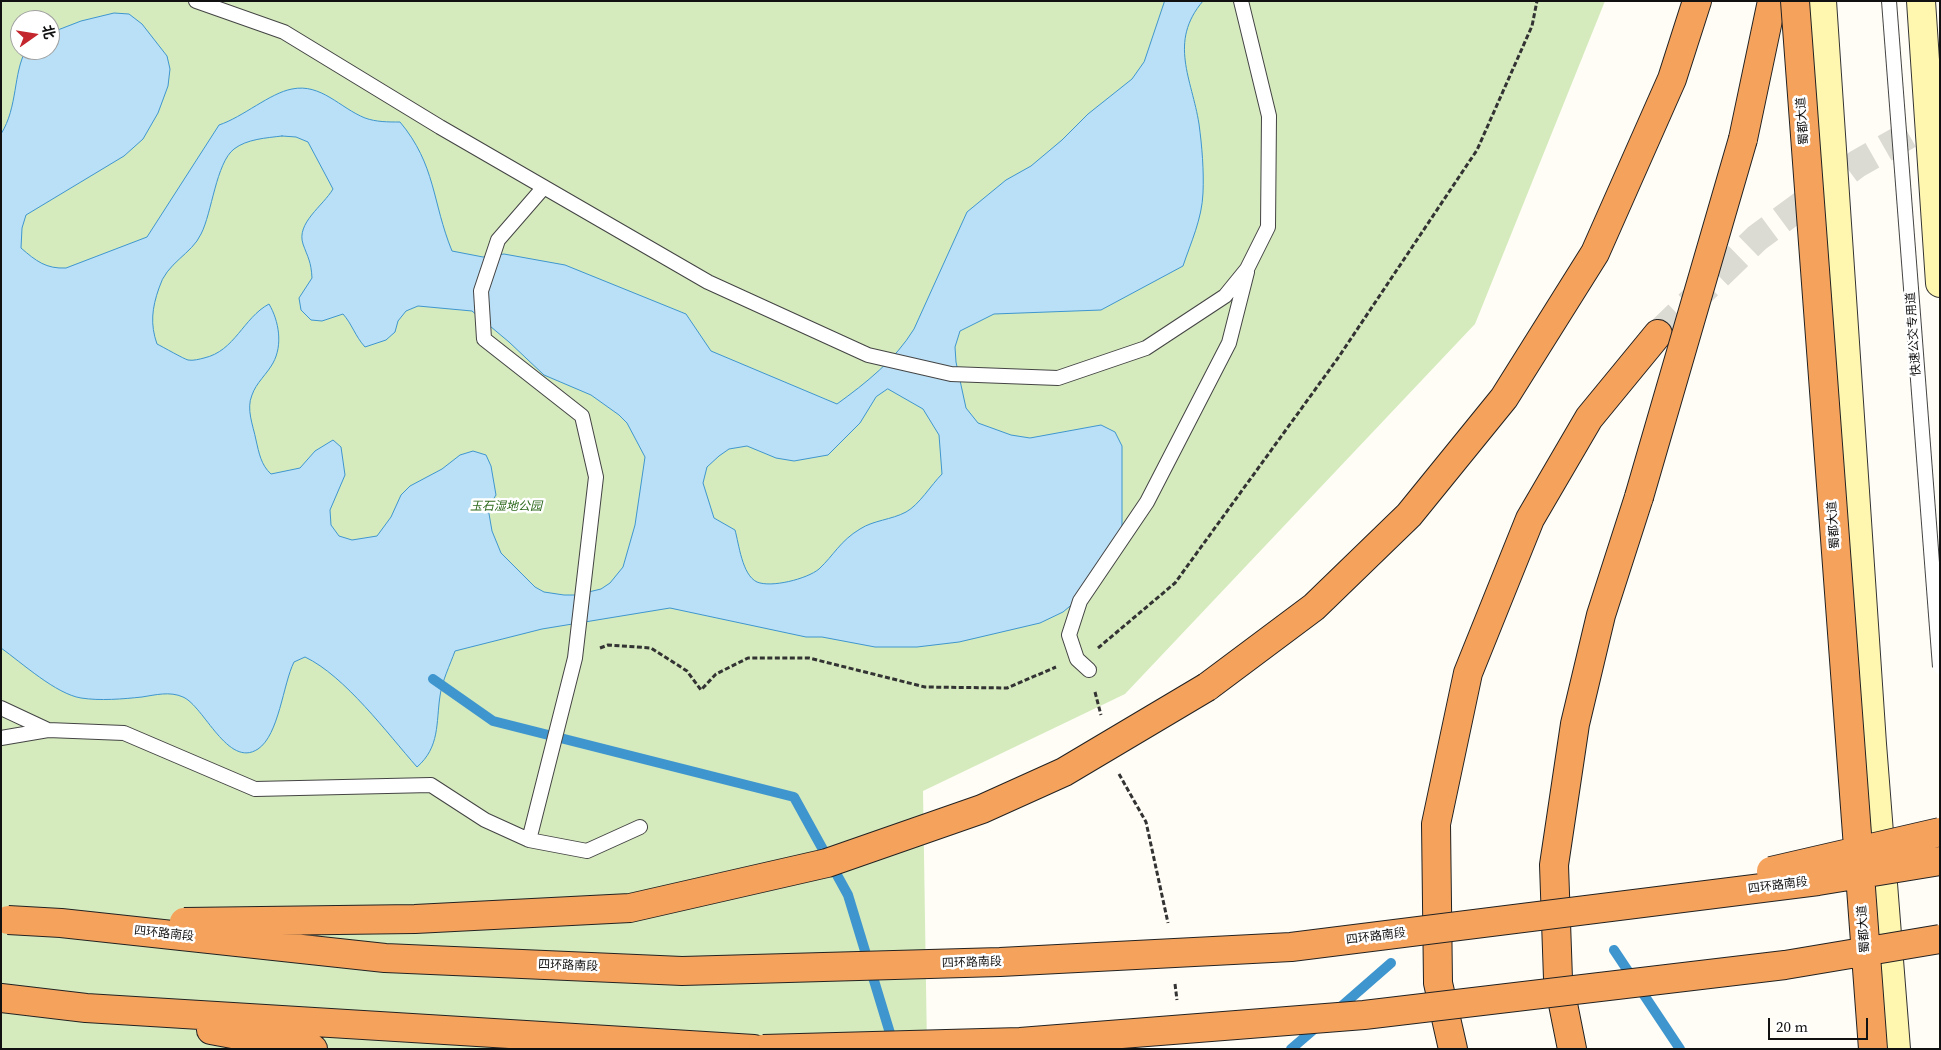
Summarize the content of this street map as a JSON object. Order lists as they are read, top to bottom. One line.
{"streets":{"highway":["蜀都大道","四环路南段"],"lane":["快速公交专用道"]},"parks":["玉石湿地公园"],"scale_bar":"20 m","north":"right"}
